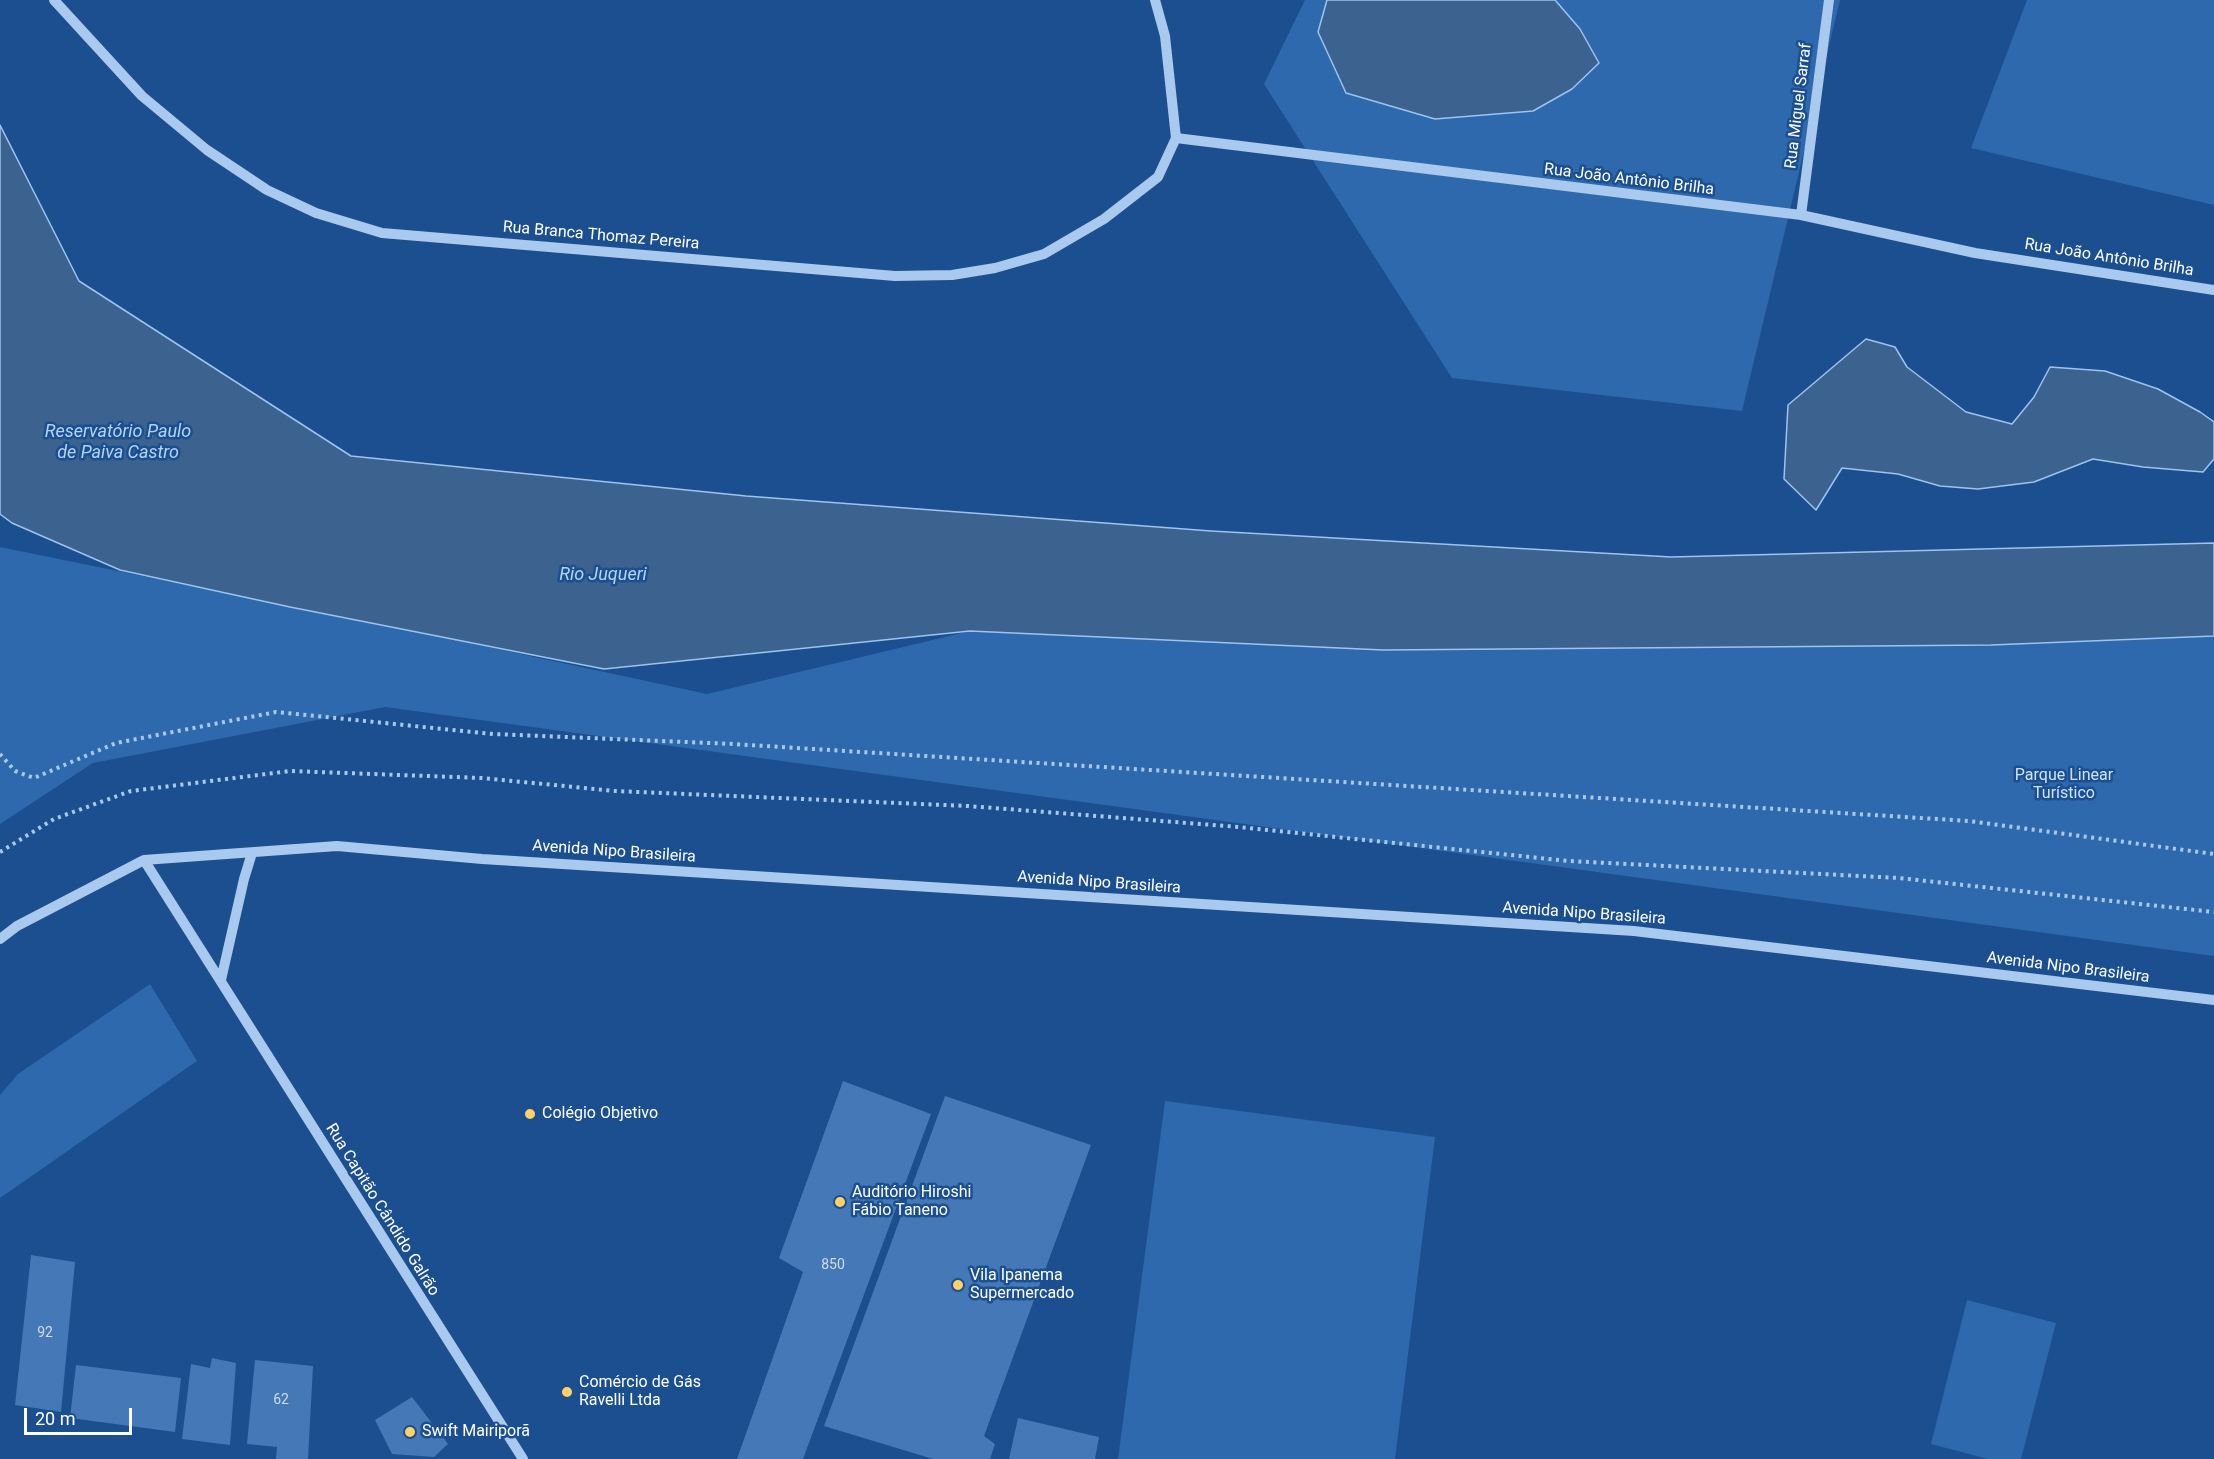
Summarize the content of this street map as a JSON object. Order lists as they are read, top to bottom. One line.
{"streets":{"street":["Rua Miguel Sarraf","Rua João Antônio Brilha","Rua Branca Thomaz Pereira","Avenida Nipo Brasileira","Rua Capitão Cândido Galrão"]},"crossings":[["Rua Miguel Sarraf","Rua João Antônio Brilha"],["Rua João Antônio Brilha","Rua Branca Thomaz Pereira"],["Avenida Nipo Brasileira","Rua Capitão Cândido Galrão"]],"water":["Reservatório Paulo de Paiva Castro","Rio Juqueri"],"parks":["Parque Linear Turístico"],"places":["Colégio Objetivo","Auditório Hiroshi Fábio Taneno","Vila Ipanema Supermercado","Comércio de Gás Ravelli Ltda","Swift Mairiporã"],"house_numbers":["850","92","62"],"scale_bar":"20 m"}
